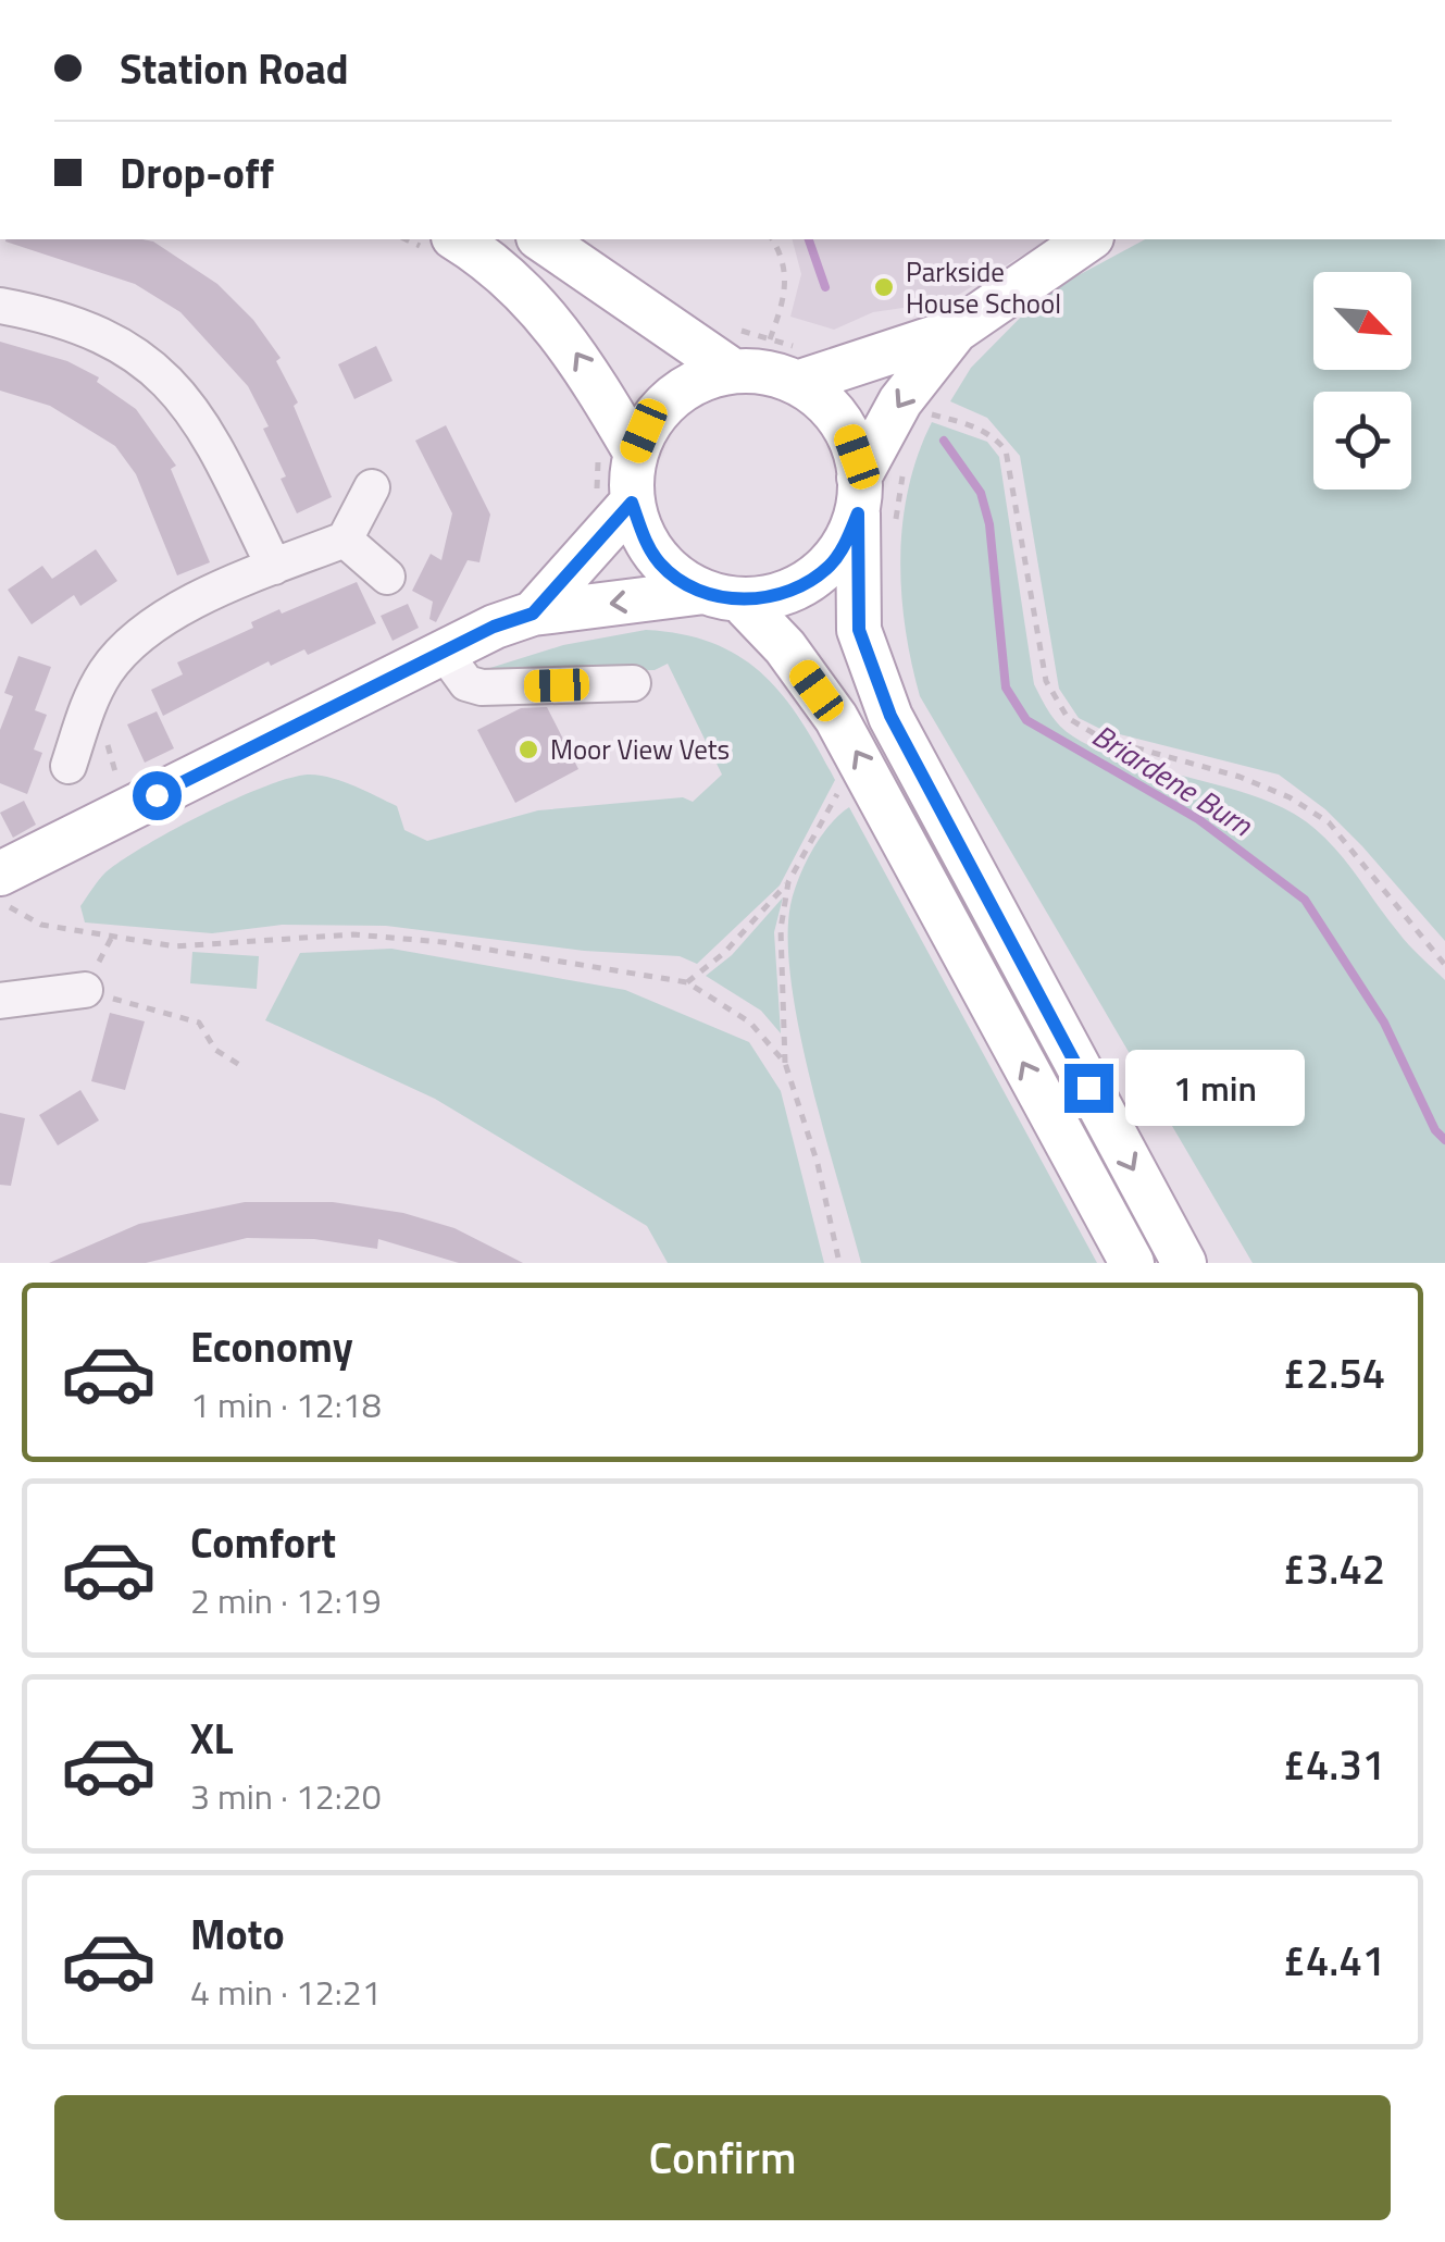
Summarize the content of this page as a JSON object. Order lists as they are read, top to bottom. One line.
{"water":["Briardene Burn"],"places":["Parkside House School","Moor View Vets"],"north":"bottom right","page":{"banner":["Station Road","Drop-off"],"bubble":"1 min","list":[{"name":"Economy","note":"1 min · 12:18","value":"£2.54"},{"name":"Comfort","note":"2 min · 12:19","value":"£3.42"},{"name":"XL","note":"3 min · 12:20","value":"£4.31"},{"name":"Moto","note":"4 min · 12:21","value":"£4.41"}],"buttons":"Confirm"}}
